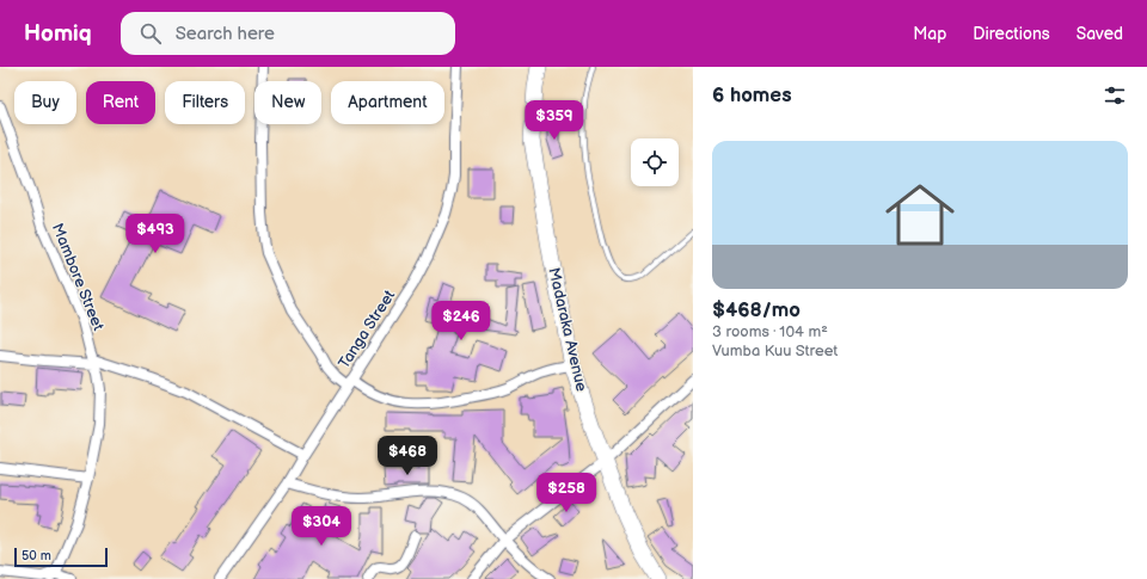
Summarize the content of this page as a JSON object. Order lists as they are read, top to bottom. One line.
{"streets":{"main road":["Madaraka Avenue"],"street":["Mambore Street","Tanga Street"]},"scale_bar":"50 m","page":{"header":"Homiq","search":"Search here","nav":["Map","Directions","Saved"],"heading":"6 homes","chip":["Buy","Rent","Filters","New","Apartment"],"price":["$359","$493","$246","$468","$258","$304"],"list":[{"name":"$468/mo","note":"3 rooms · 104 m² · Vumba Kuu Street"}],"scale":"50 m"}}
